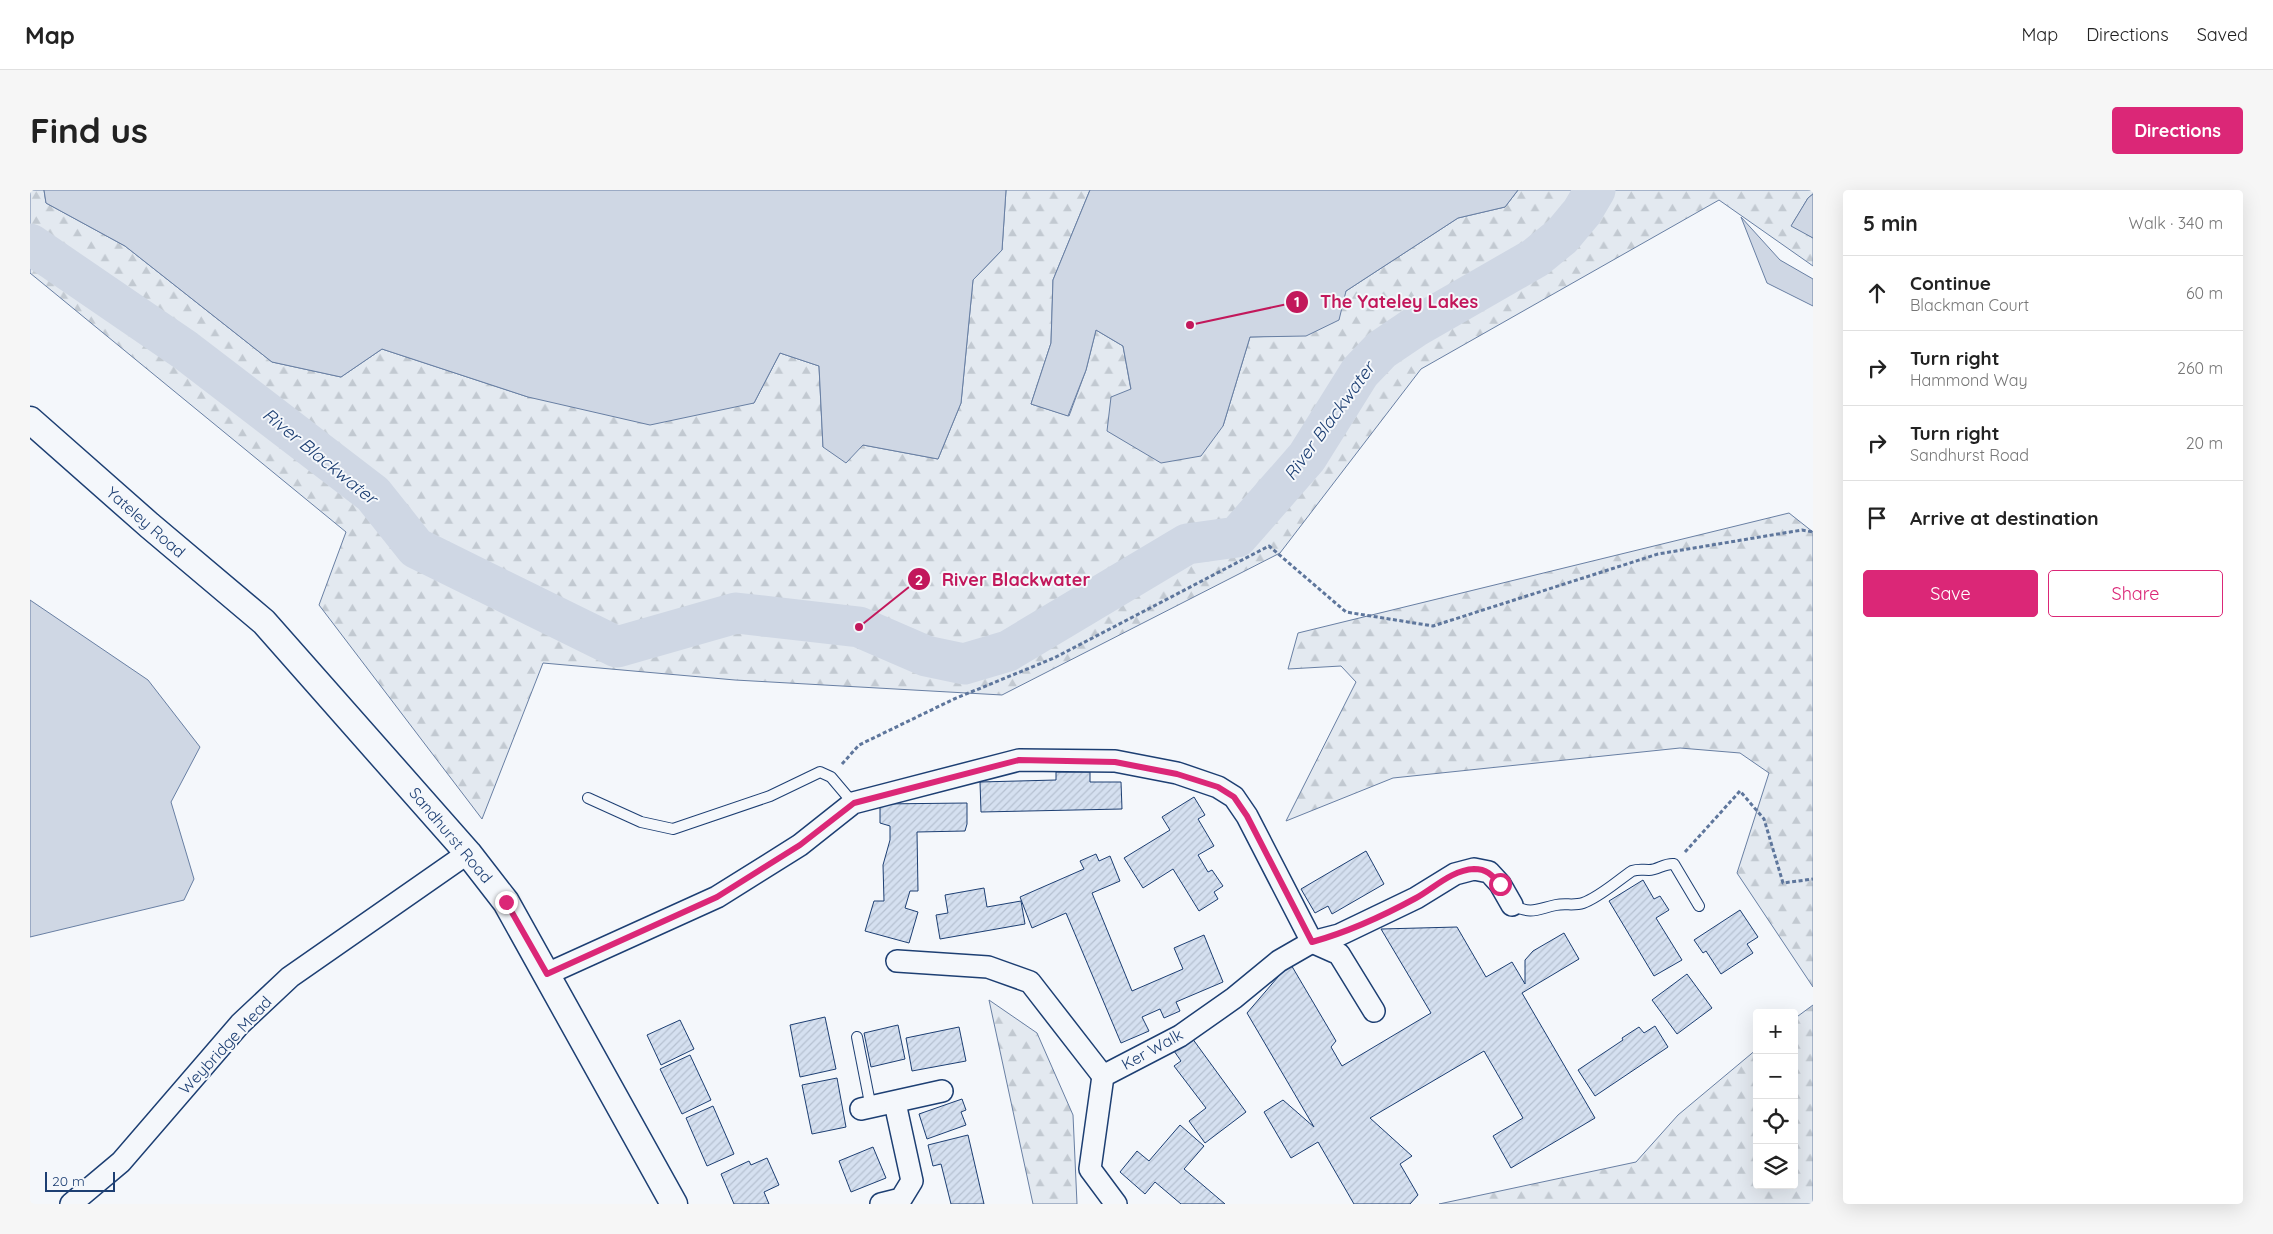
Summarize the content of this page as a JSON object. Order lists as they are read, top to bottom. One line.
{"streets":{"street":["Yateley Road","Sandhurst Road","Weybridge Mead","Ker Walk"]},"crossings":[["Yateley Road","Sandhurst Road"],["Sandhurst Road","Weybridge Mead"]],"water":["River Blackwater"],"places":["The Yateley Lakes","River Blackwater"],"scale_bar":"20 m","page":{"header":"Map","nav":["Map","Directions","Saved"],"buttons":["Directions",["Save","Share"]],"title":"Find us","heading":["5 min","Walk · 340 m"],"list":[["Continue","Blackman Court","60 m"],["Turn right","Hammond Way","260 m"],["Turn right","Sandhurst Road","20 m"],"Arrive at destination"],"map_buttons":["+","−"],"scale":"20 m"}}
